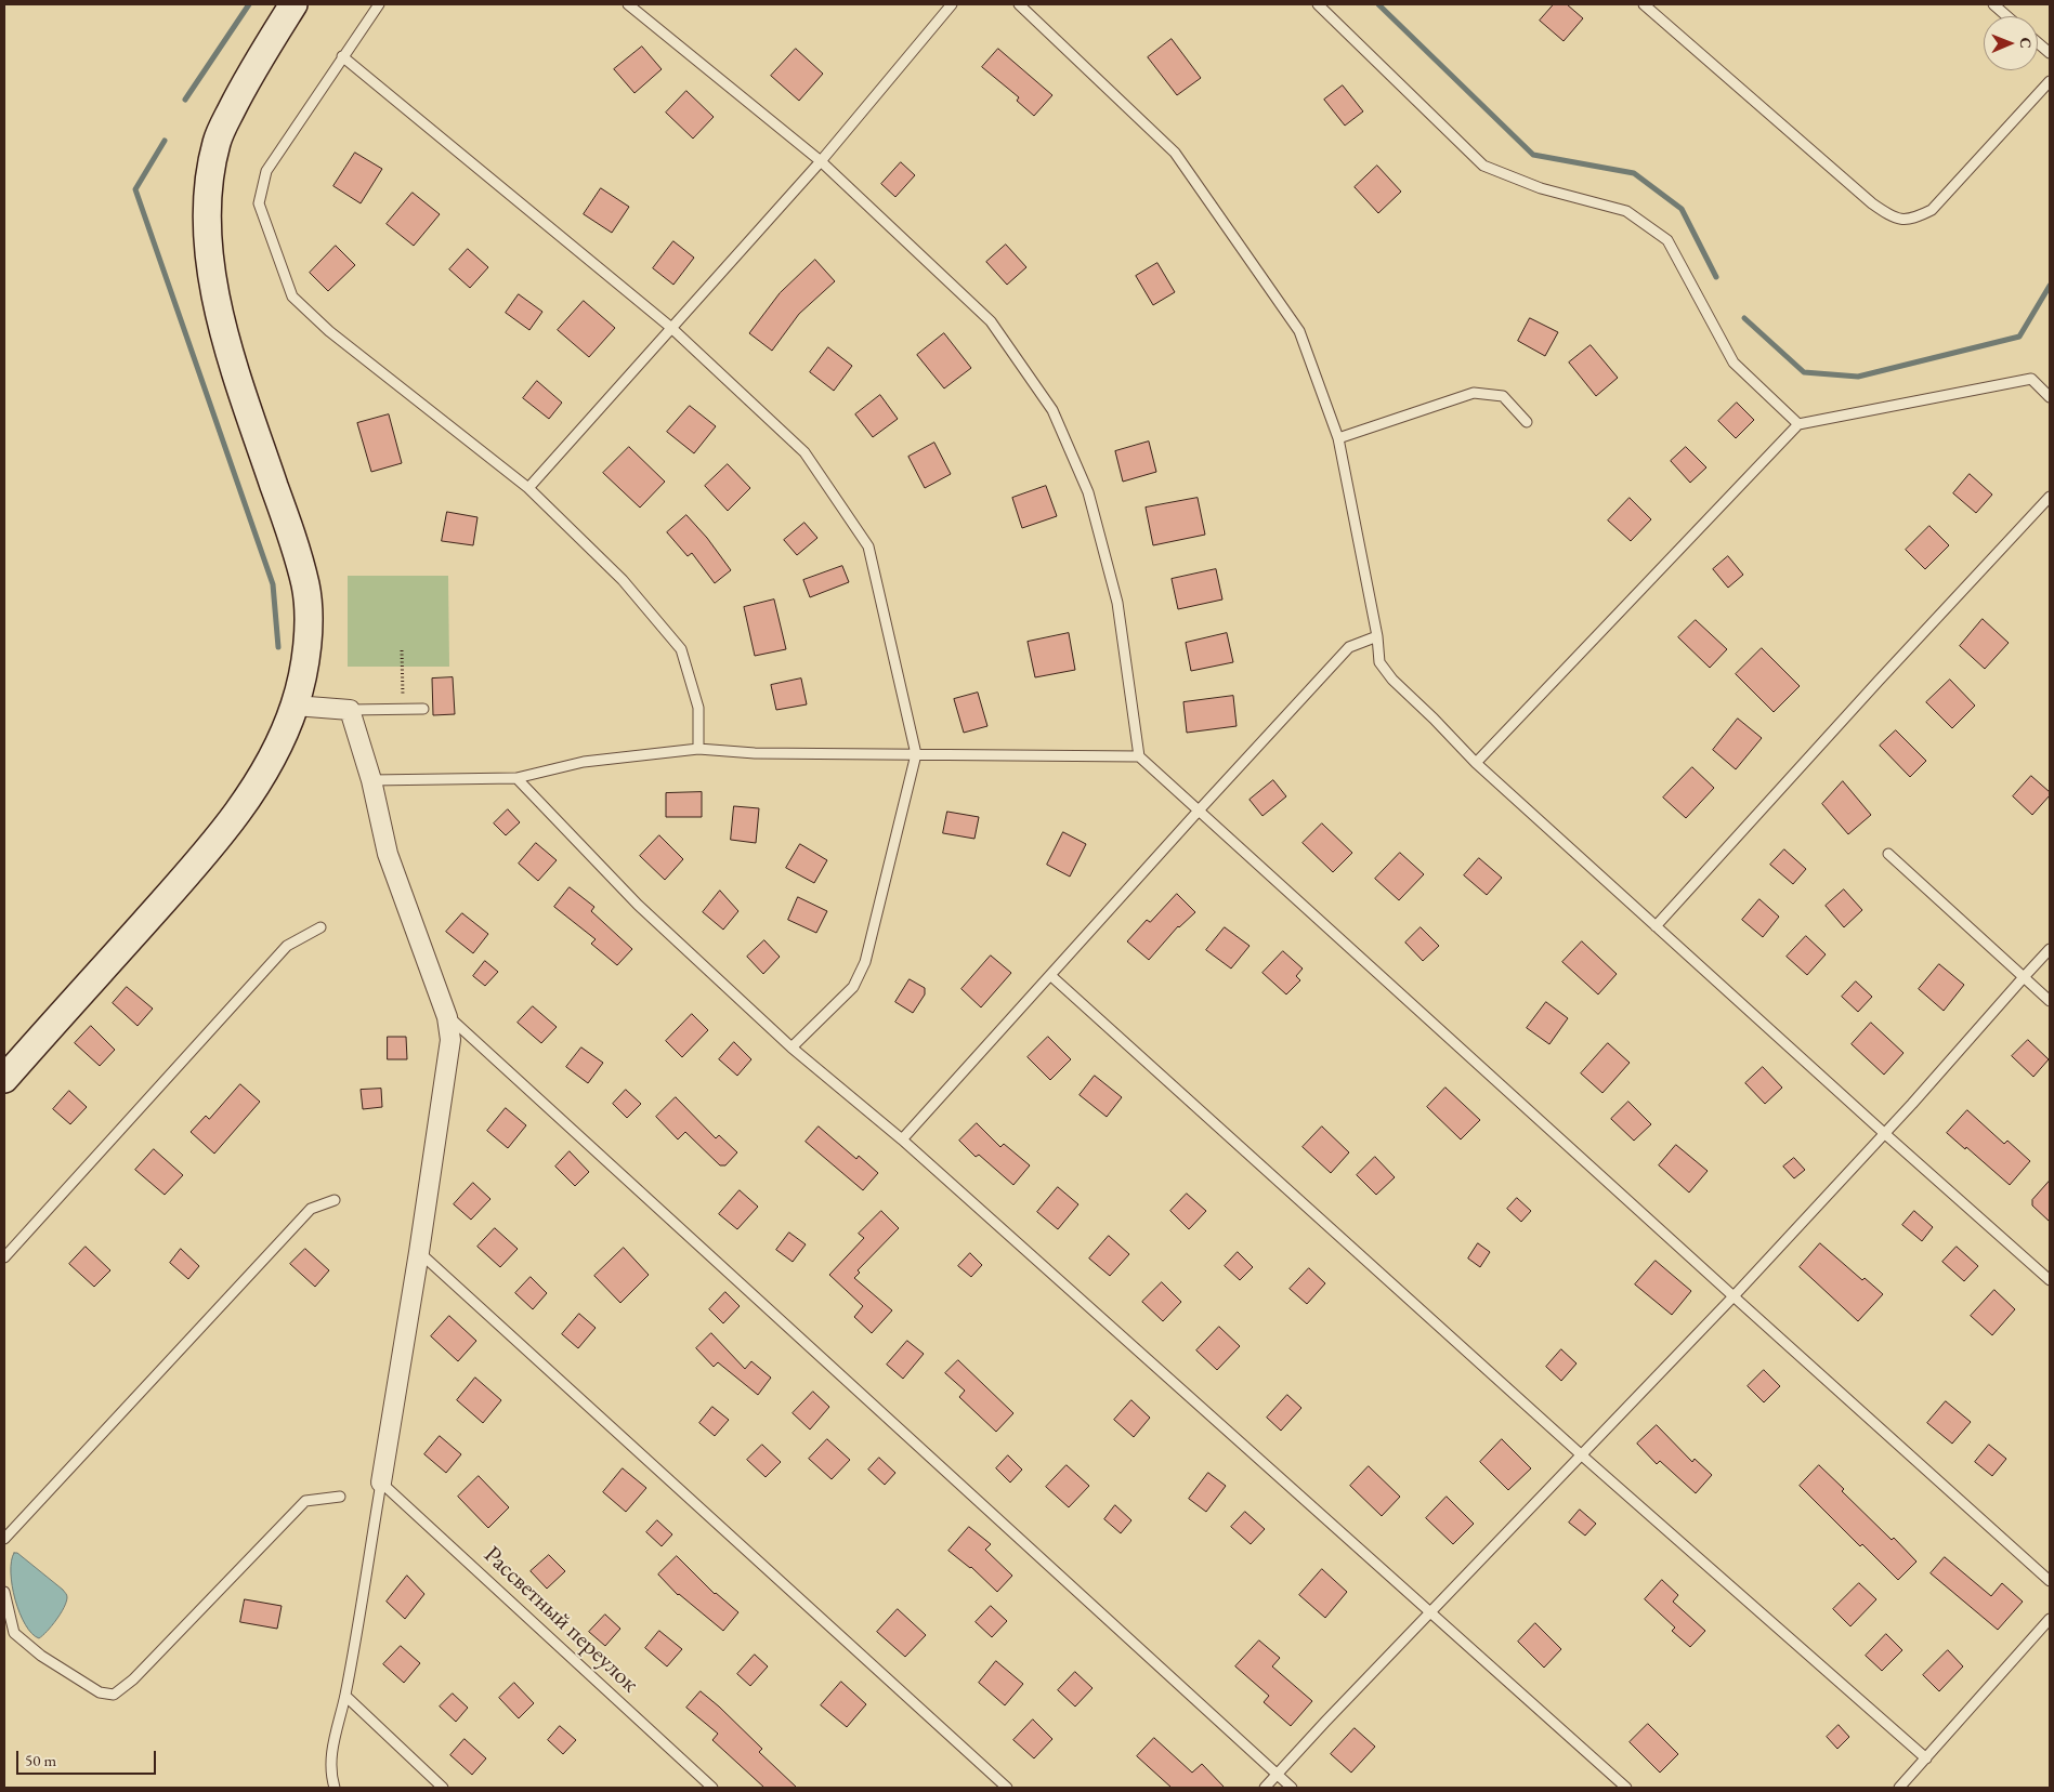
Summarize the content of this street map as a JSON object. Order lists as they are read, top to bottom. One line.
{"streets":{"lane":["Рассветный переулок"]},"scale_bar":"50 m","north":"right"}
